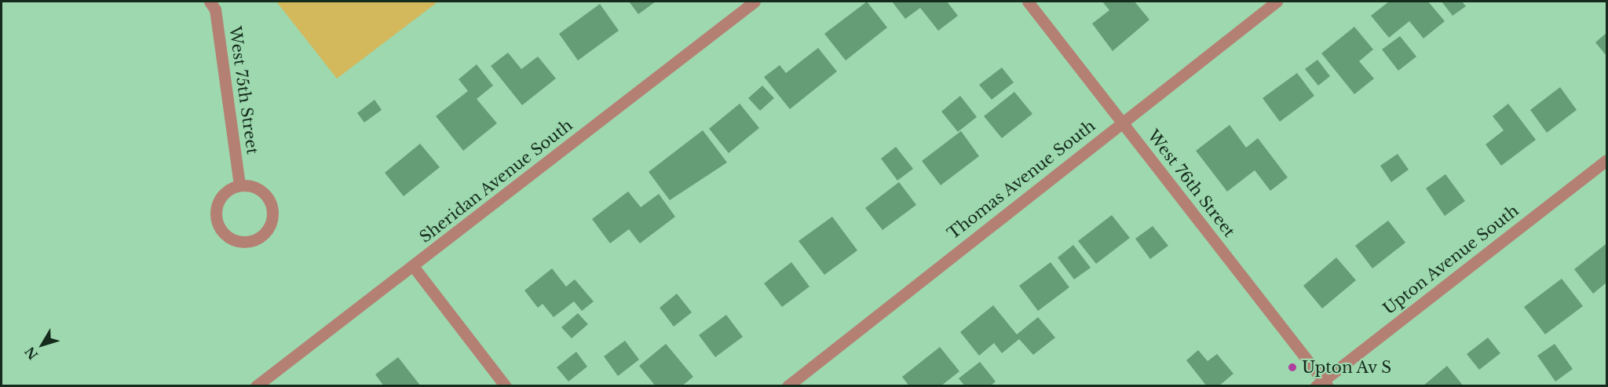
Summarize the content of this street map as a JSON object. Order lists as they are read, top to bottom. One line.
{"streets":{"street":["West 75th Street","Thomas Avenue South","Sheridan Avenue South","West 76th Street","Upton Avenue South"]},"crossings":[["Thomas Avenue South","West 76th Street"],["West 76th Street","Upton Avenue South"]],"places":["Upton Av S"],"north":"bottom left"}
